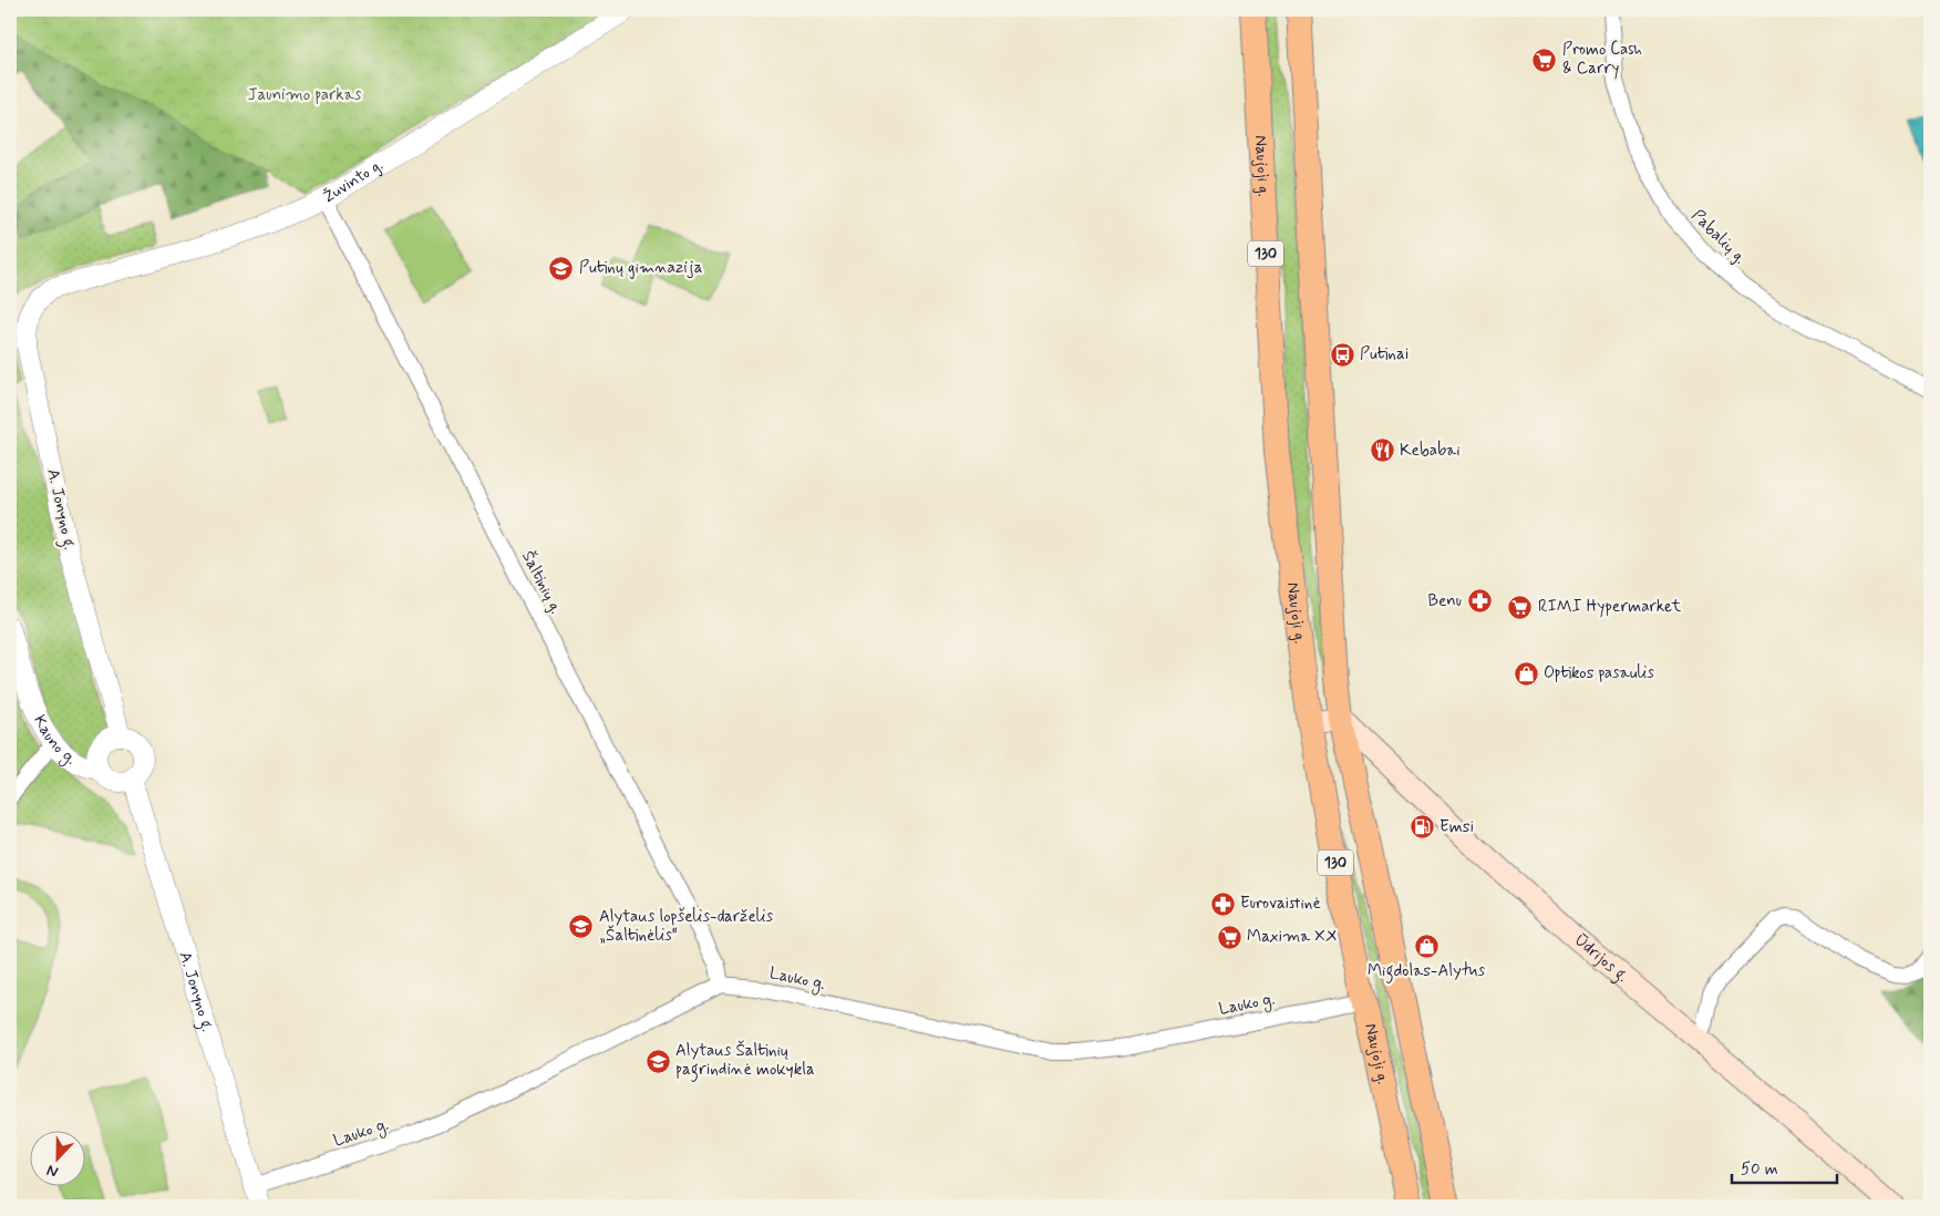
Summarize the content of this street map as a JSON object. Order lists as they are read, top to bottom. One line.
{"streets":{"main road":["Naujoji g.","130","Ūdrijos g."],"street":["Žuvinto g.","Pabalių g.","A. Jonyno g.","Šaltinių g.","Kauno g.","Lauko g."]},"crossings":[["Naujoji g.","Lauko g."],["Žuvinto g.","A. Jonyno g."],["Žuvinto g.","Šaltinių g."],["130","Ūdrijos g."],["A. Jonyno g.","Kauno g."],["A. Jonyno g.","Lauko g."],["Šaltinių g.","Lauko g."]],"parks":["Jaunimo parkas"],"places":{"supermarket":["Promo Cash & Carry","RIMI Hypermarket","Maxima XX"],"school or university":["Putinų gimnazija","Alytaus lopšelis-darželis „Šaltinėlis“","Alytaus Šaltinių pagrindinė mokykla"],"bus stop":["Putinai"],"restaurant":["Kebabai"],"pharmacy":["Benu","Eurovaistinė"],"shop":["Optikos pasaulis","Migdolas-Alytus"],"fuel station":["Emsi"]},"scale_bar":"50 m","north":"bottom"}
